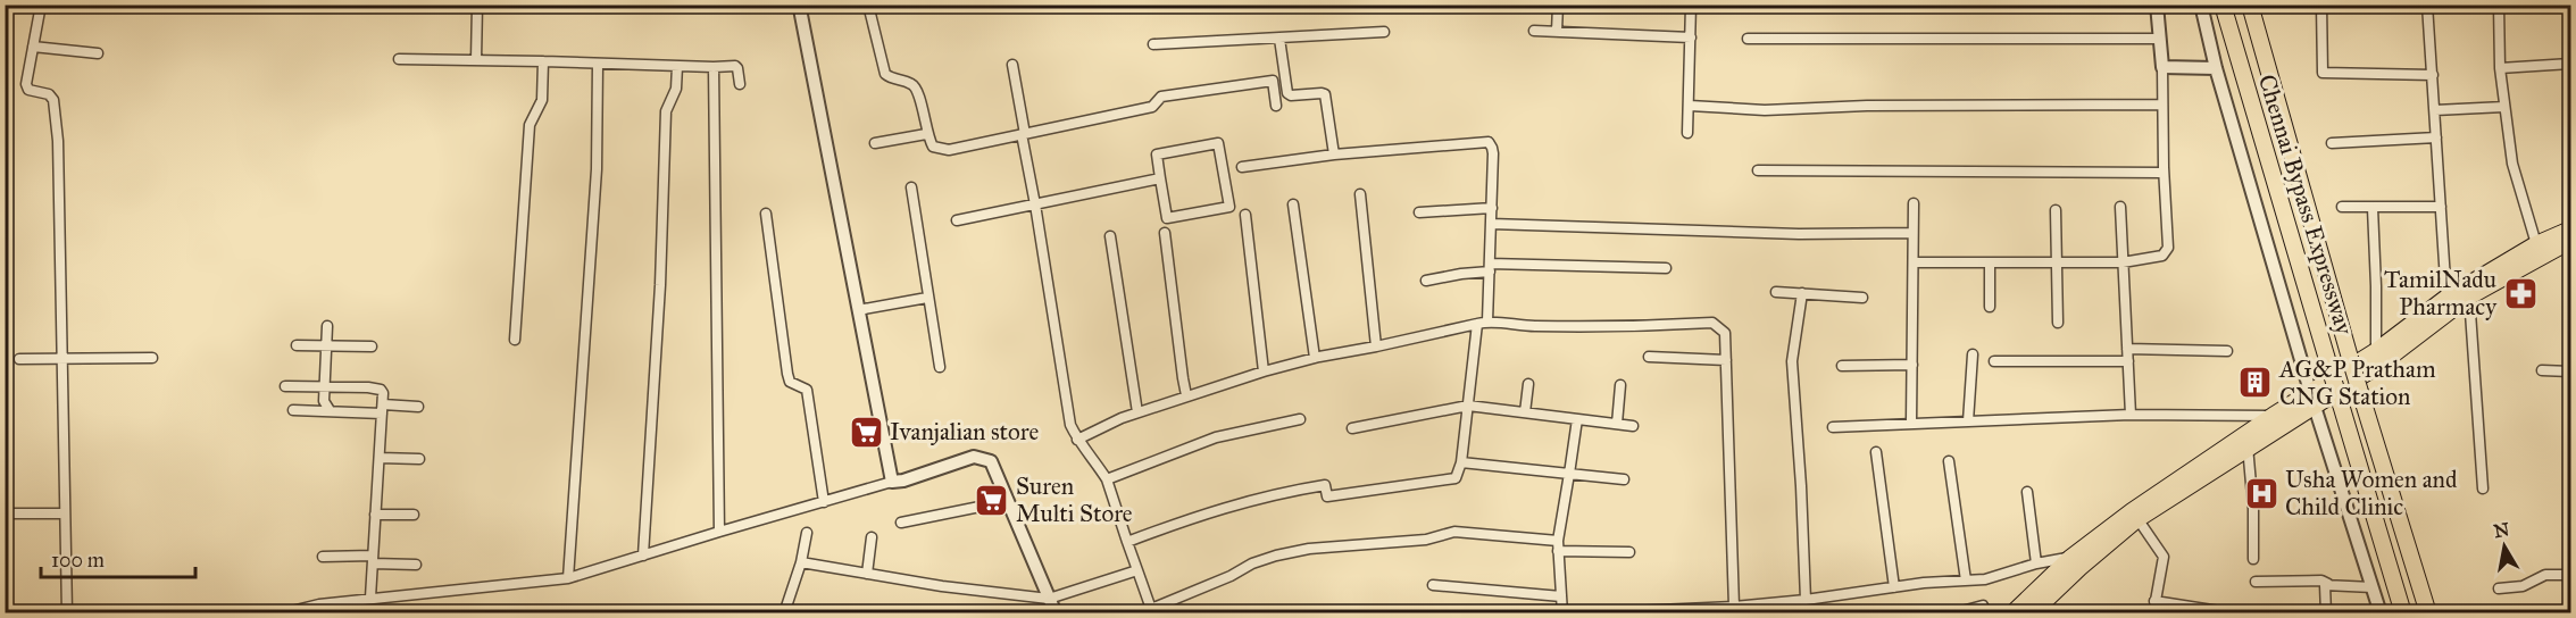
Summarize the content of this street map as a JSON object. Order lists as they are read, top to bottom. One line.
{"streets":{"main road":["Chennai Bypass Expressway"]},"places":{"pharmacy":["TamilNadu Pharmacy"],"building":["AG&P Pratham CNG Station"],"supermarket":["Ivanjalian store","Suren Multi Store"],"hospital":["Usha Women and Child Clinic"]},"scale_bar":"100 m","north":"top"}
